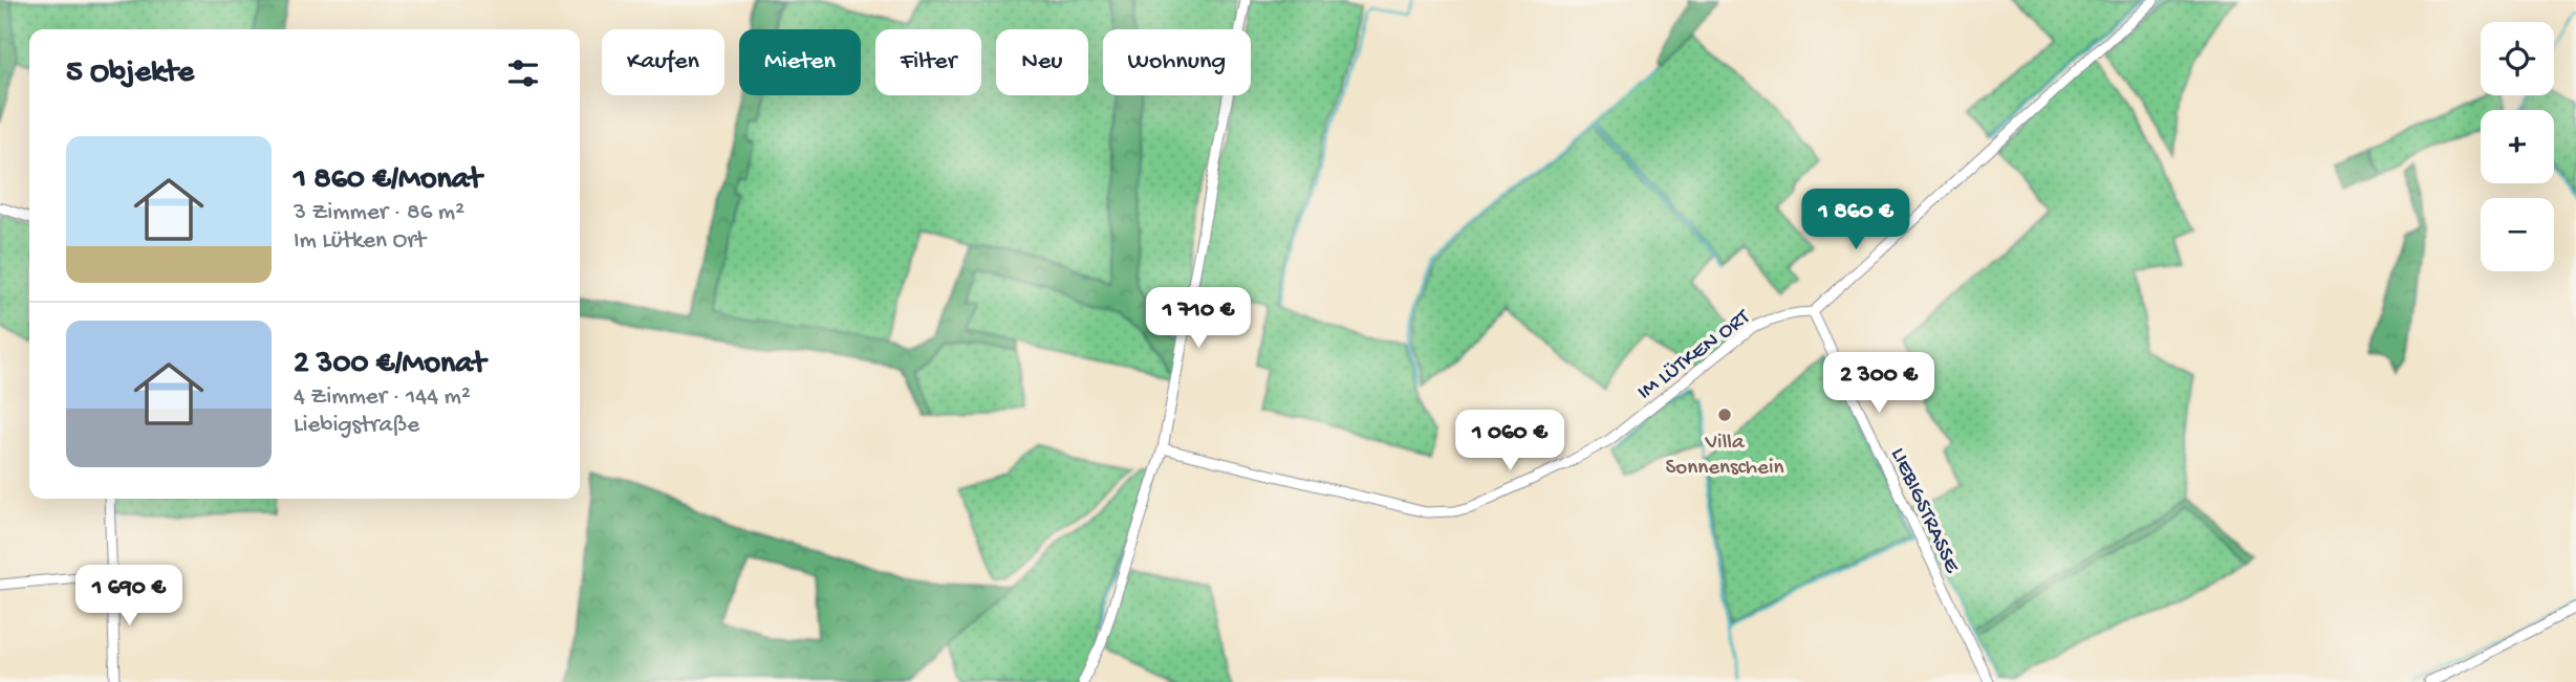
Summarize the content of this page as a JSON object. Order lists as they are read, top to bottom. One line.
{"streets":{"street":["IM LÜTKEN ORT","LIEBIGSTRASSE"]},"crossings":[["IM LÜTKEN ORT","LIEBIGSTRASSE"]],"places":["Villa Sonnenschein"],"page":{"map_buttons":["+","−"],"chip":["Kaufen","Mieten","Filter","Neu","Wohnung"],"heading":"5 Objekte","list":[{"name":"1 860 €/Monat","note":"3 Zimmer · 86 m² · Im Lütken Ort"},{"name":"2 300 €/Monat","note":"4 Zimmer · 144 m² · Liebigstraße"}],"price":["1 860 €","1 710 €","2 300 €","1 060 €","1 690 €"]}}
